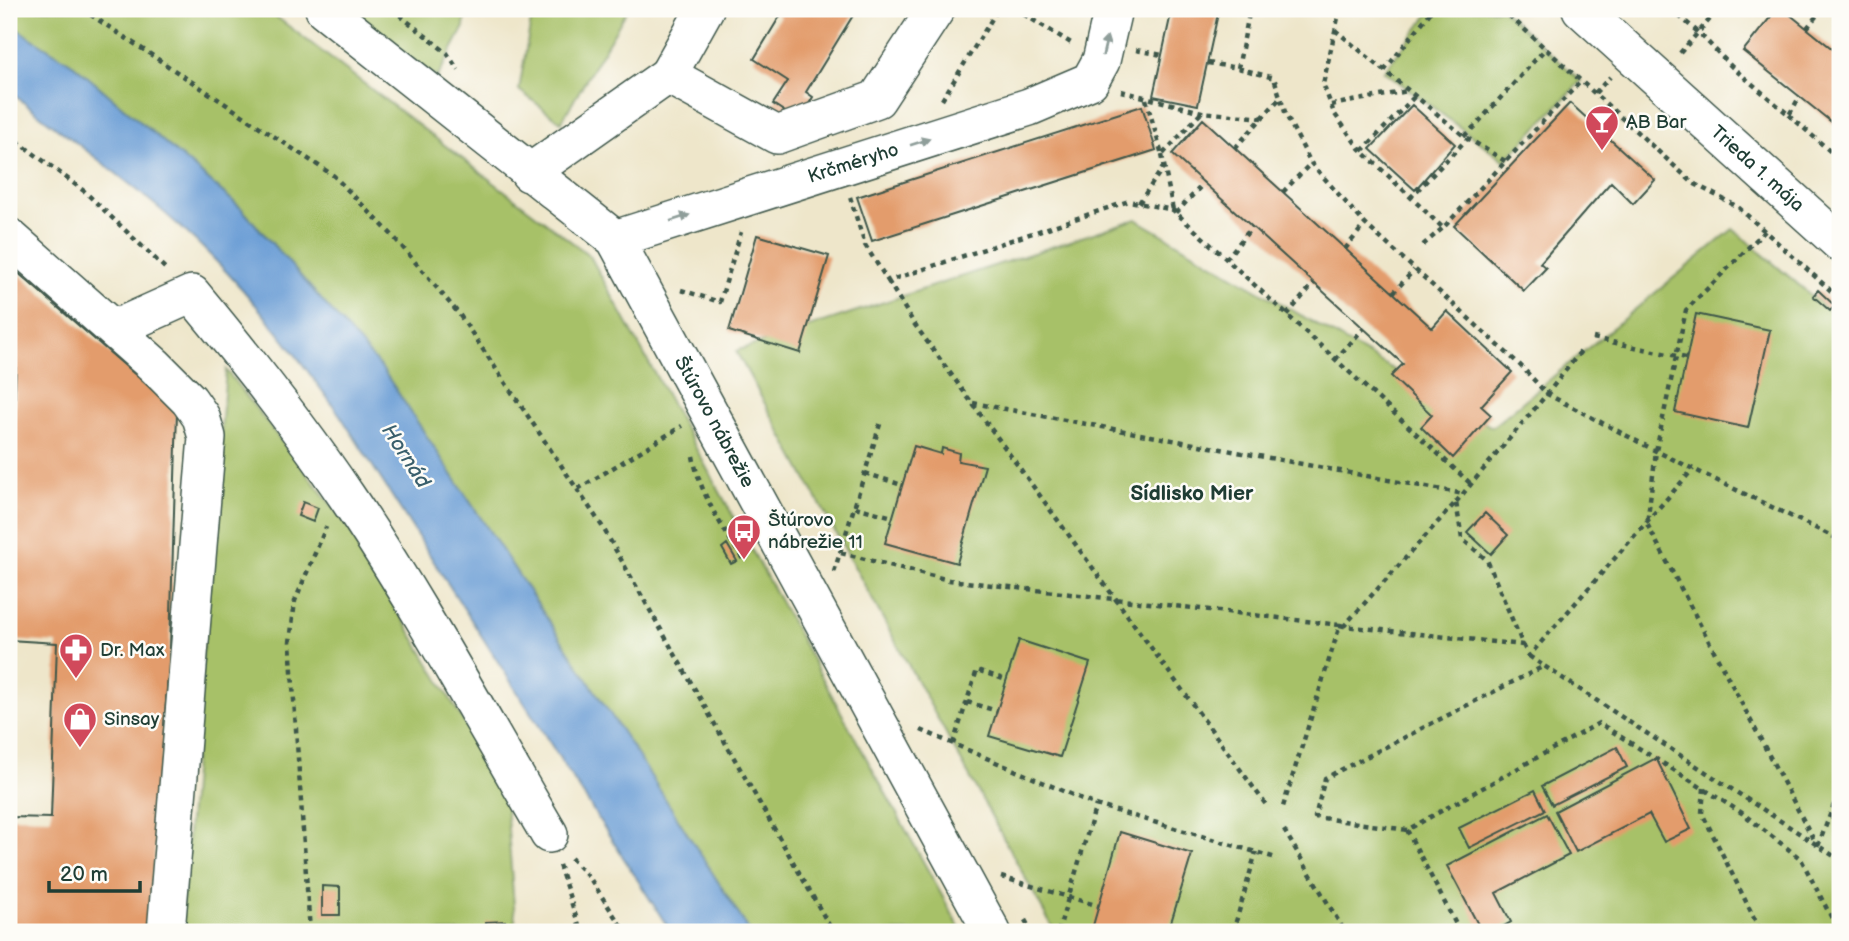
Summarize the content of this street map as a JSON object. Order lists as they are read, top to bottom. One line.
{"streets":{"street":["Krčméryho","Trieda 1. mája","Štúrovo nábrežie"]},"crossings":[["Krčméryho","Štúrovo nábrežie"]],"one_way":["Krčméryho"],"districts":["Sídlisko Mier"],"water":["Hornád"],"places":{"bar":["AB Bar"],"bus stop":["Štúrovo nábrežie 11"],"pharmacy":["Dr. Max"],"shop":["Sinsay"]},"scale_bar":"20 m"}
